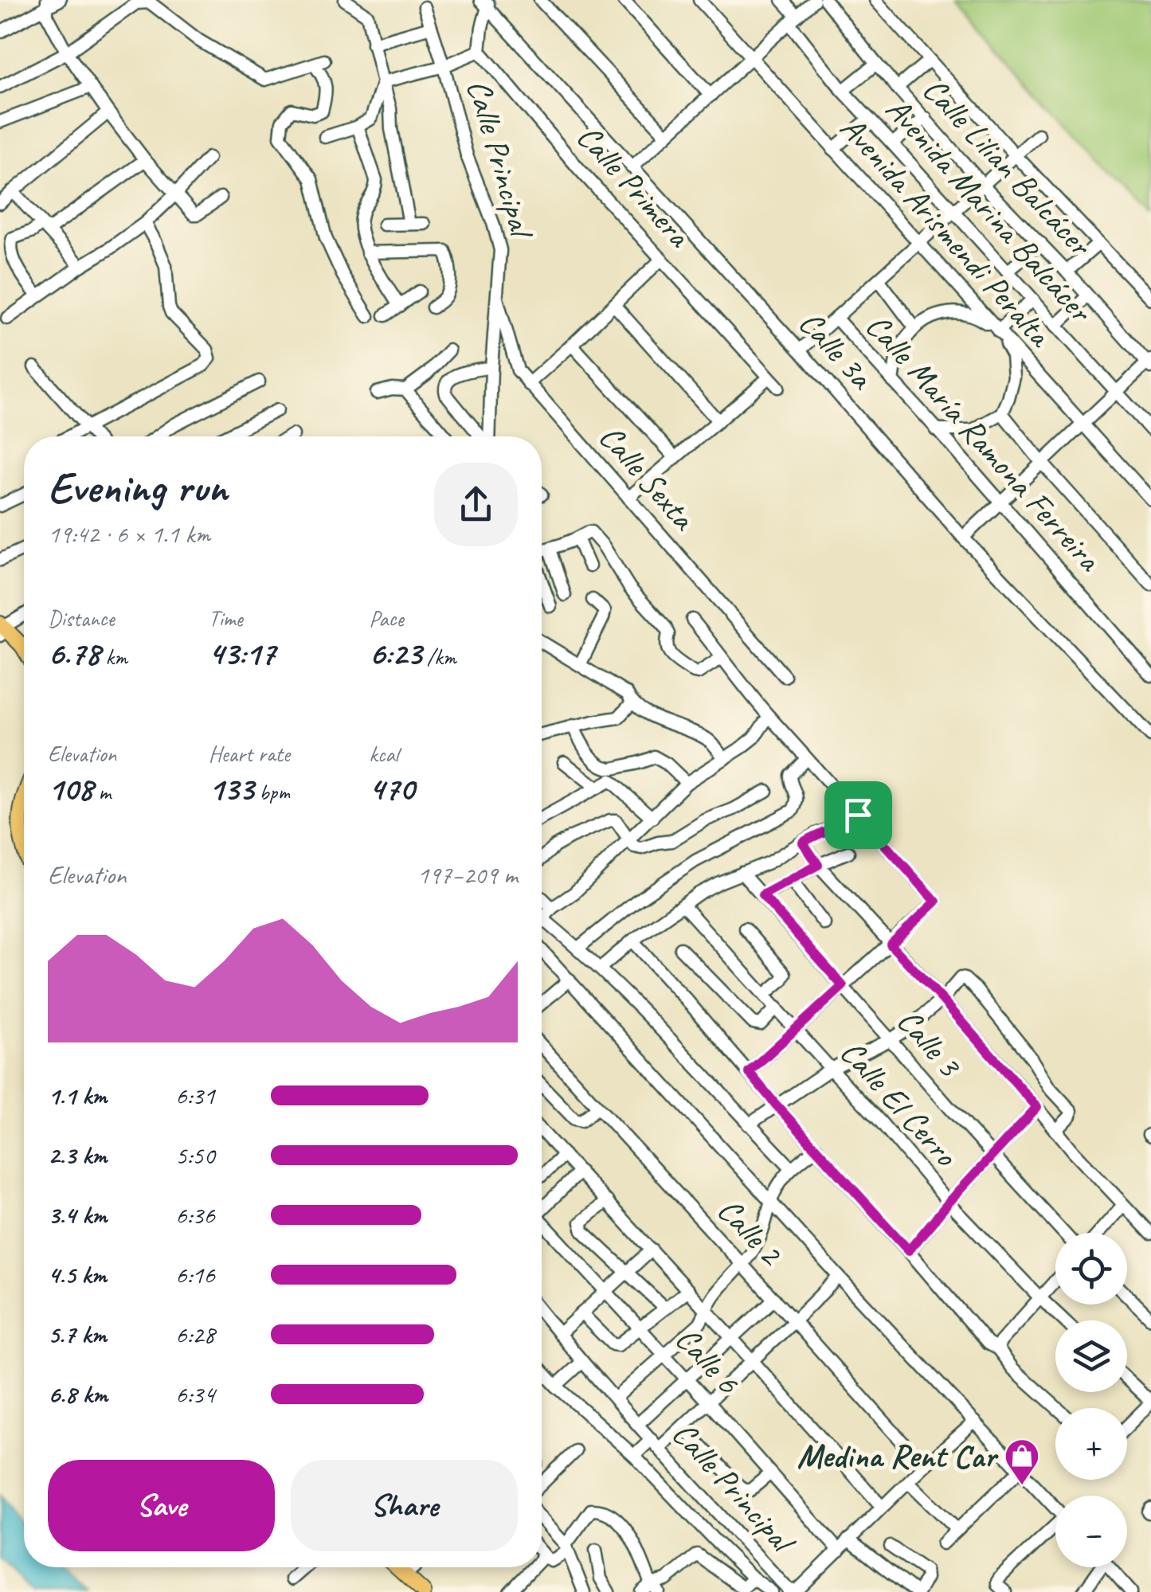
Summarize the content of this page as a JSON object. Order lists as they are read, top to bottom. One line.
{"streets":{"street":["Calle Principal","Calle Lilian Balcácer","Calle Primera","Avenida Marina Balcácer","Avenida Arismendi Peralta","Calle 3a","Calle María Ramona Ferreira","Calle Sexta","Calle 3","Calle El Cerro","Calle 2","Calle 6"]},"crossings":[["Calle Principal","Calle Primera"],["Calle Principal","Calle Sexta"],["Calle Principal","Calle 2"],["Calle Principal","Calle 6"],["Avenida Arismendi Peralta","Calle María Ramona Ferreira"]],"places":{"shop":["Medina Rent Car"]},"page":{"heading":["Evening run","19:42 · 6 × 1.1 km"],"stats":[["Distance","6.78 km"],["Time","43:17"],["Pace","6:23 /km"],["Elevation","108 m"],["Heart rate","133 bpm"],["kcal","470"]],"chart":["Elevation","197–209 m"],"list":[{"name":"1.1 km","note":"6:31"},{"name":"2.3 km","note":"5:50"},{"name":"3.4 km","note":"6:36"},{"name":"4.5 km","note":"6:16"},{"name":"5.7 km","note":"6:28"},{"name":"6.8 km","note":"6:34"}],"map_buttons":["+","−"],"buttons":["Save","Share"]}}
